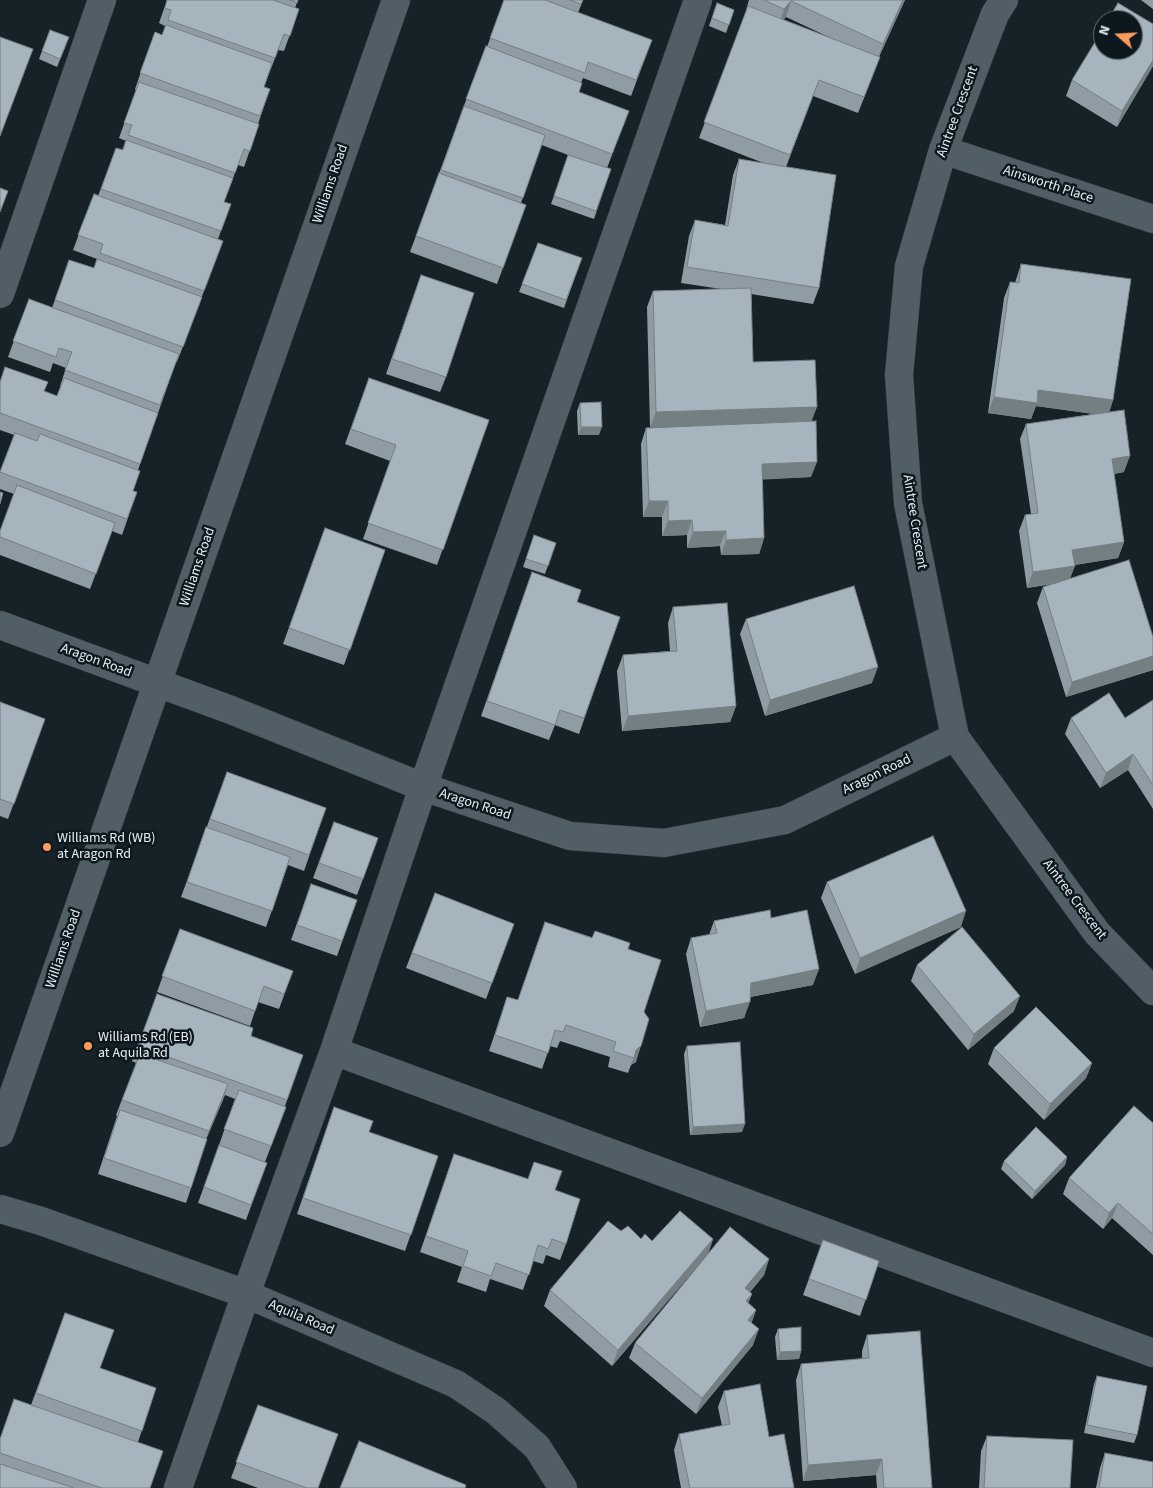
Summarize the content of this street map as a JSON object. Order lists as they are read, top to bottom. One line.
{"streets":{"street":["Aintree Crescent","Williams Road","Ainsworth Place","Aragon Road","Aquila Road"]},"crossings":[["Aintree Crescent","Ainsworth Place"],["Aintree Crescent","Aragon Road"],["Williams Road","Aragon Road"]],"places":["Williams Rd (WB) at Aragon Rd","Williams Rd (EB) at Aquila Rd"],"north":"left"}
